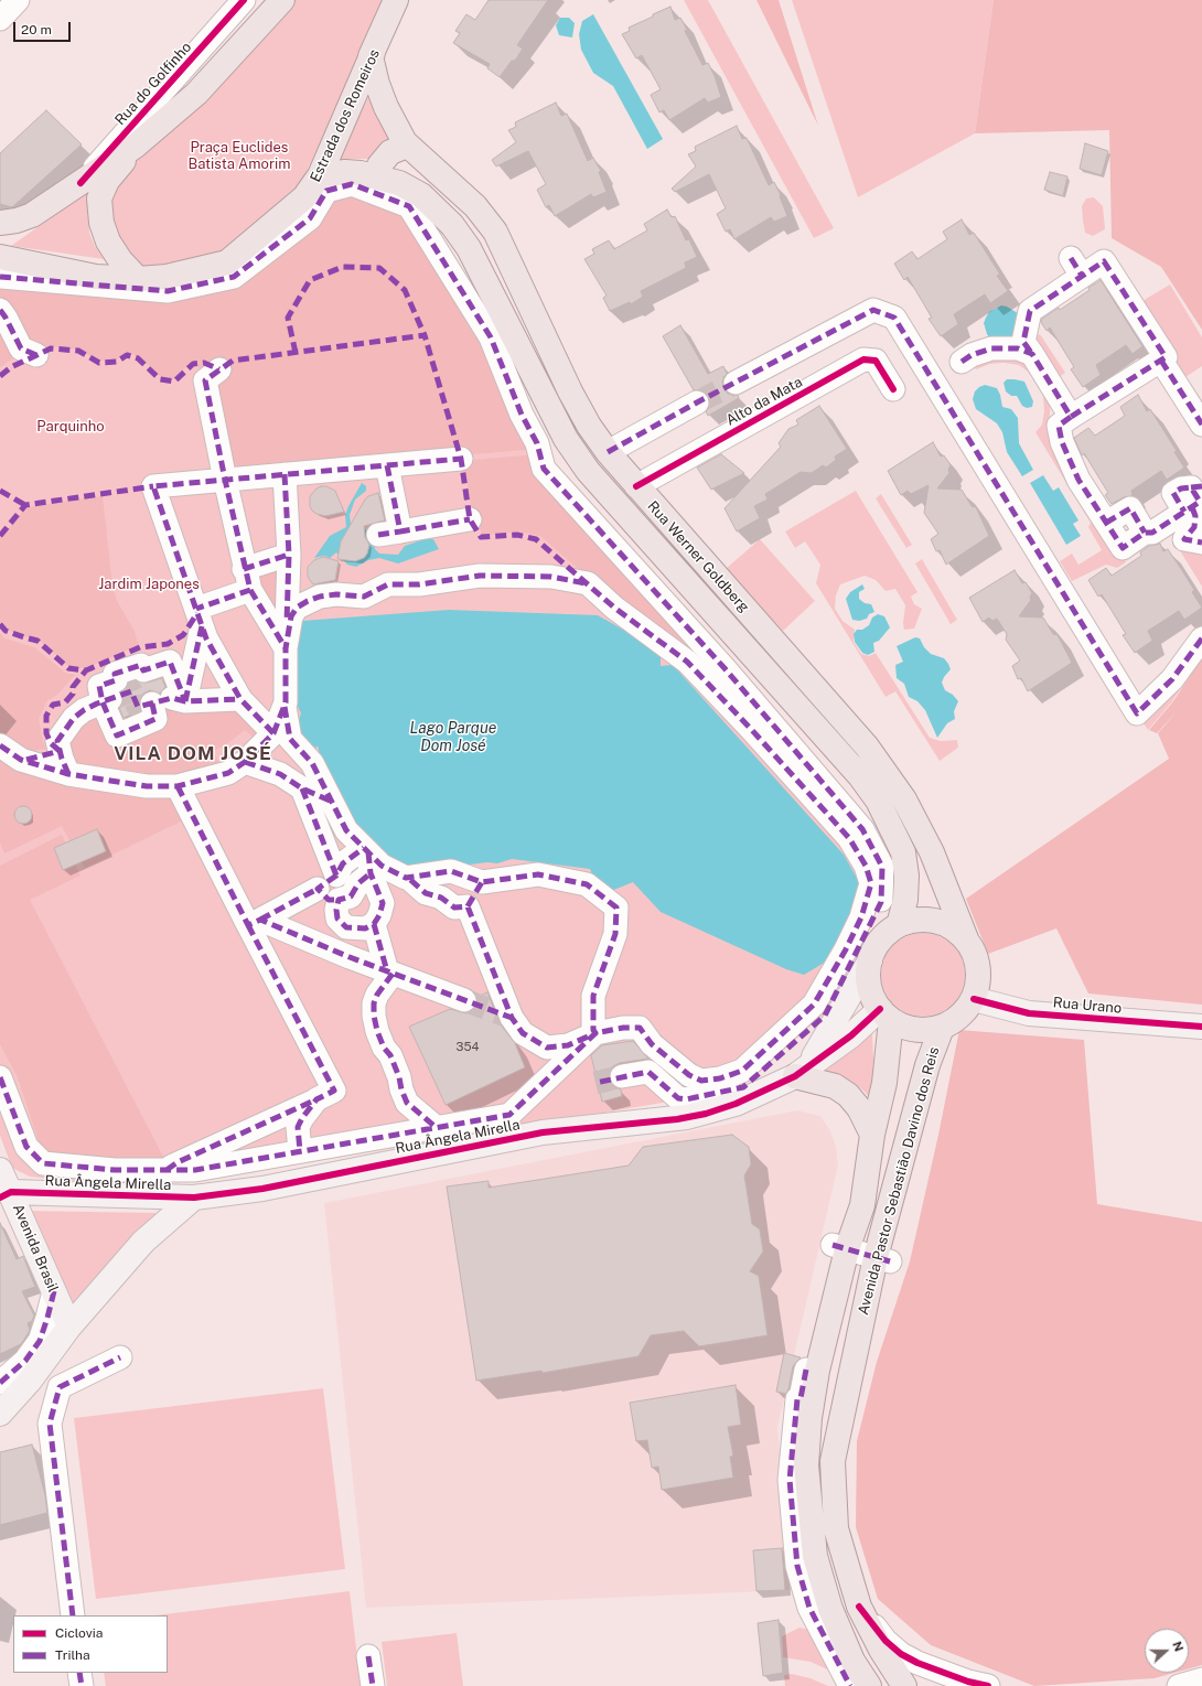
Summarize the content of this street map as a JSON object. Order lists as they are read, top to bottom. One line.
{"streets":{"main road":["Estrada dos Romeiros","Rua Werner Goldberg","Avenida Pastor Sebastião Davino dos Reis"],"street":["Rua do Golfinho","Alto da Mata","Rua Urano","Rua Ângela Mirella","Avenida Brasil"]},"crossings":[["Estrada dos Romeiros","Rua Werner Goldberg"],["Alto da Mata","Rua Werner Goldberg"],["Rua Werner Goldberg","Rua Urano"],["Rua Werner Goldberg","Rua Ângela Mirella"],["Rua Werner Goldberg","Avenida Pastor Sebastião Davino dos Reis"],["Rua Urano","Rua Ângela Mirella"],["Rua Urano","Avenida Pastor Sebastião Davino dos Reis"],["Rua Ângela Mirella","Avenida Pastor Sebastião Davino dos Reis"],["Rua Ângela Mirella","Avenida Brasil"]],"districts":["VILA DOM JOSÉ"],"water":["Lago Parque Dom José"],"parks":["Praça Euclides Batista Amorim","Parquinho","Jardim Japones"],"house_numbers":["354"],"legend":["Ciclovia","Trilha"],"scale_bar":"20 m","north":"right"}
